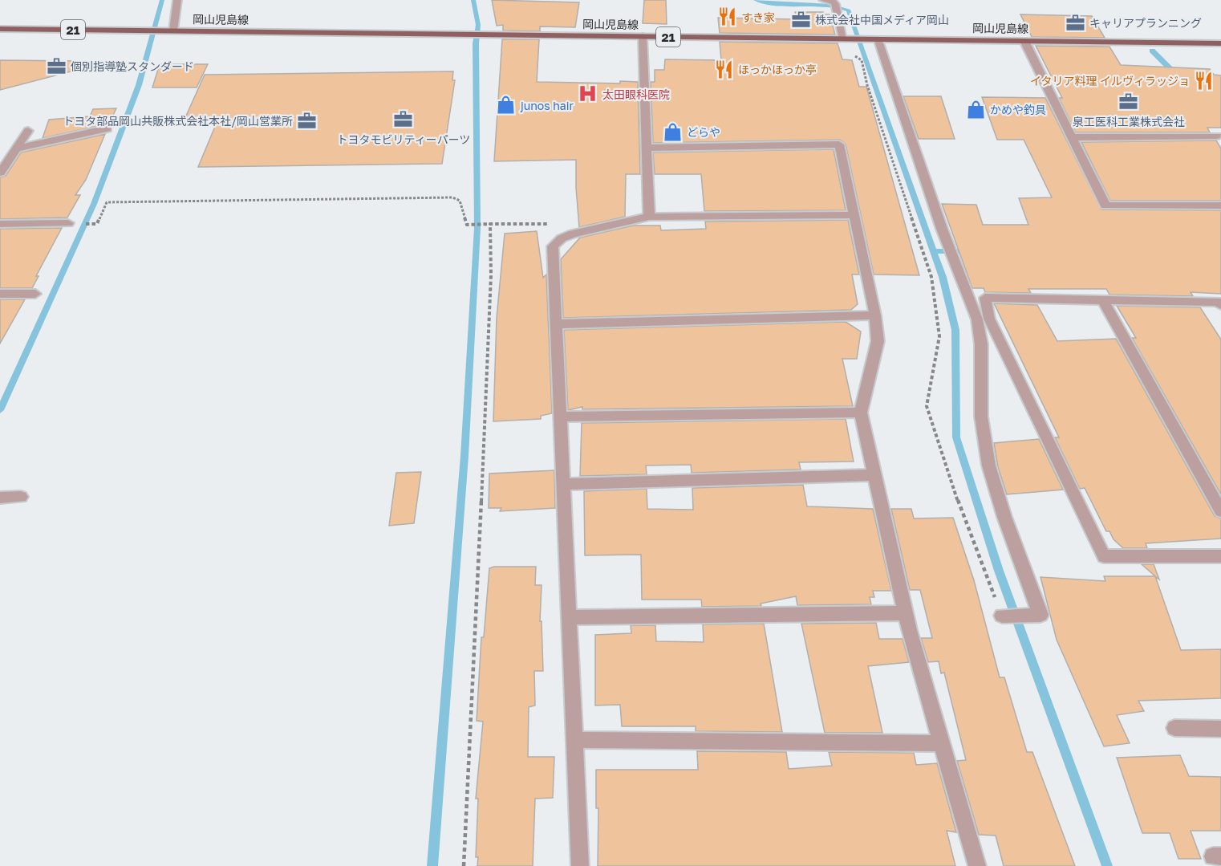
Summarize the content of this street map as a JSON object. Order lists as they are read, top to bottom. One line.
{"streets":{"main road":["岡山児島線","21"]},"places":{"restaurant":["すき家","ほっかほっか亭","イタリア料理 イルヴィラッジョ"],"office":["株式会社中国メディア岡山","キャリアプランニング","個別指導塾スタンダード","泉工医科工業株式会社","トヨタモビリティーパーツ","トヨタ部品岡山共販株式会社本社/岡山営業所"],"hospital":["太田眼科医院"],"shop":["junos hair","かめや釣具","どらや"]}}
